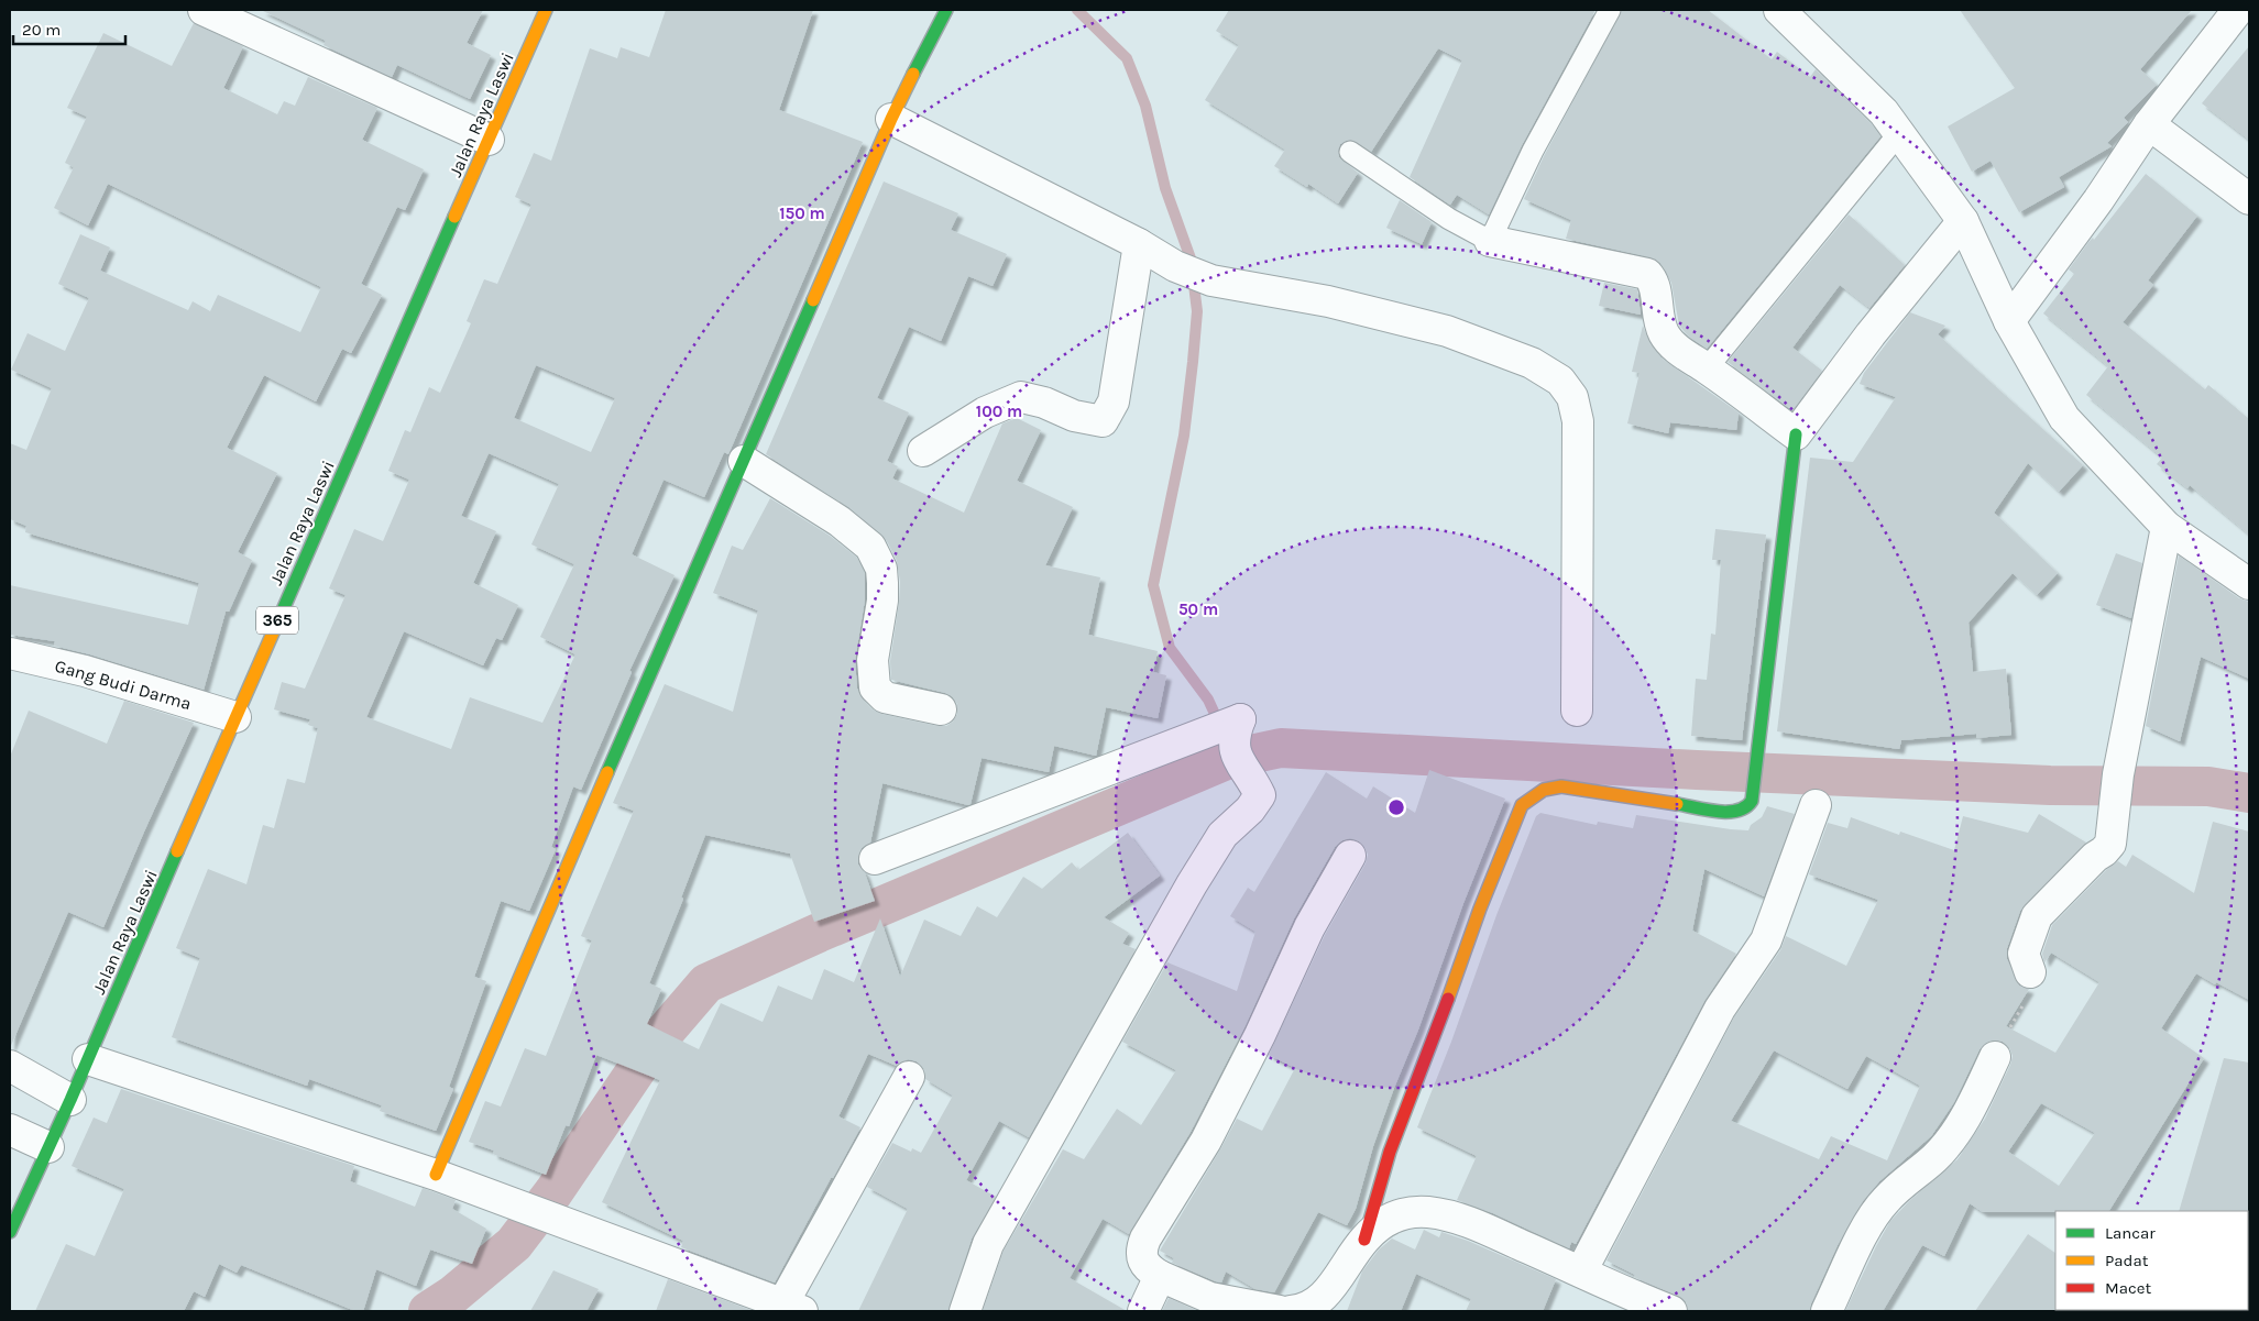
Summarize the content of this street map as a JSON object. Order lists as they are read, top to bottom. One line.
{"streets":{"street":["Jalan Raya Laswi","365","Gang Budi Darma"]},"crossings":[["Jalan Raya Laswi","Gang Budi Darma"]],"legend":["Lancar","Padat","Macet"],"scale_bar":"20 m","rings":["150 m","100 m","50 m"]}
